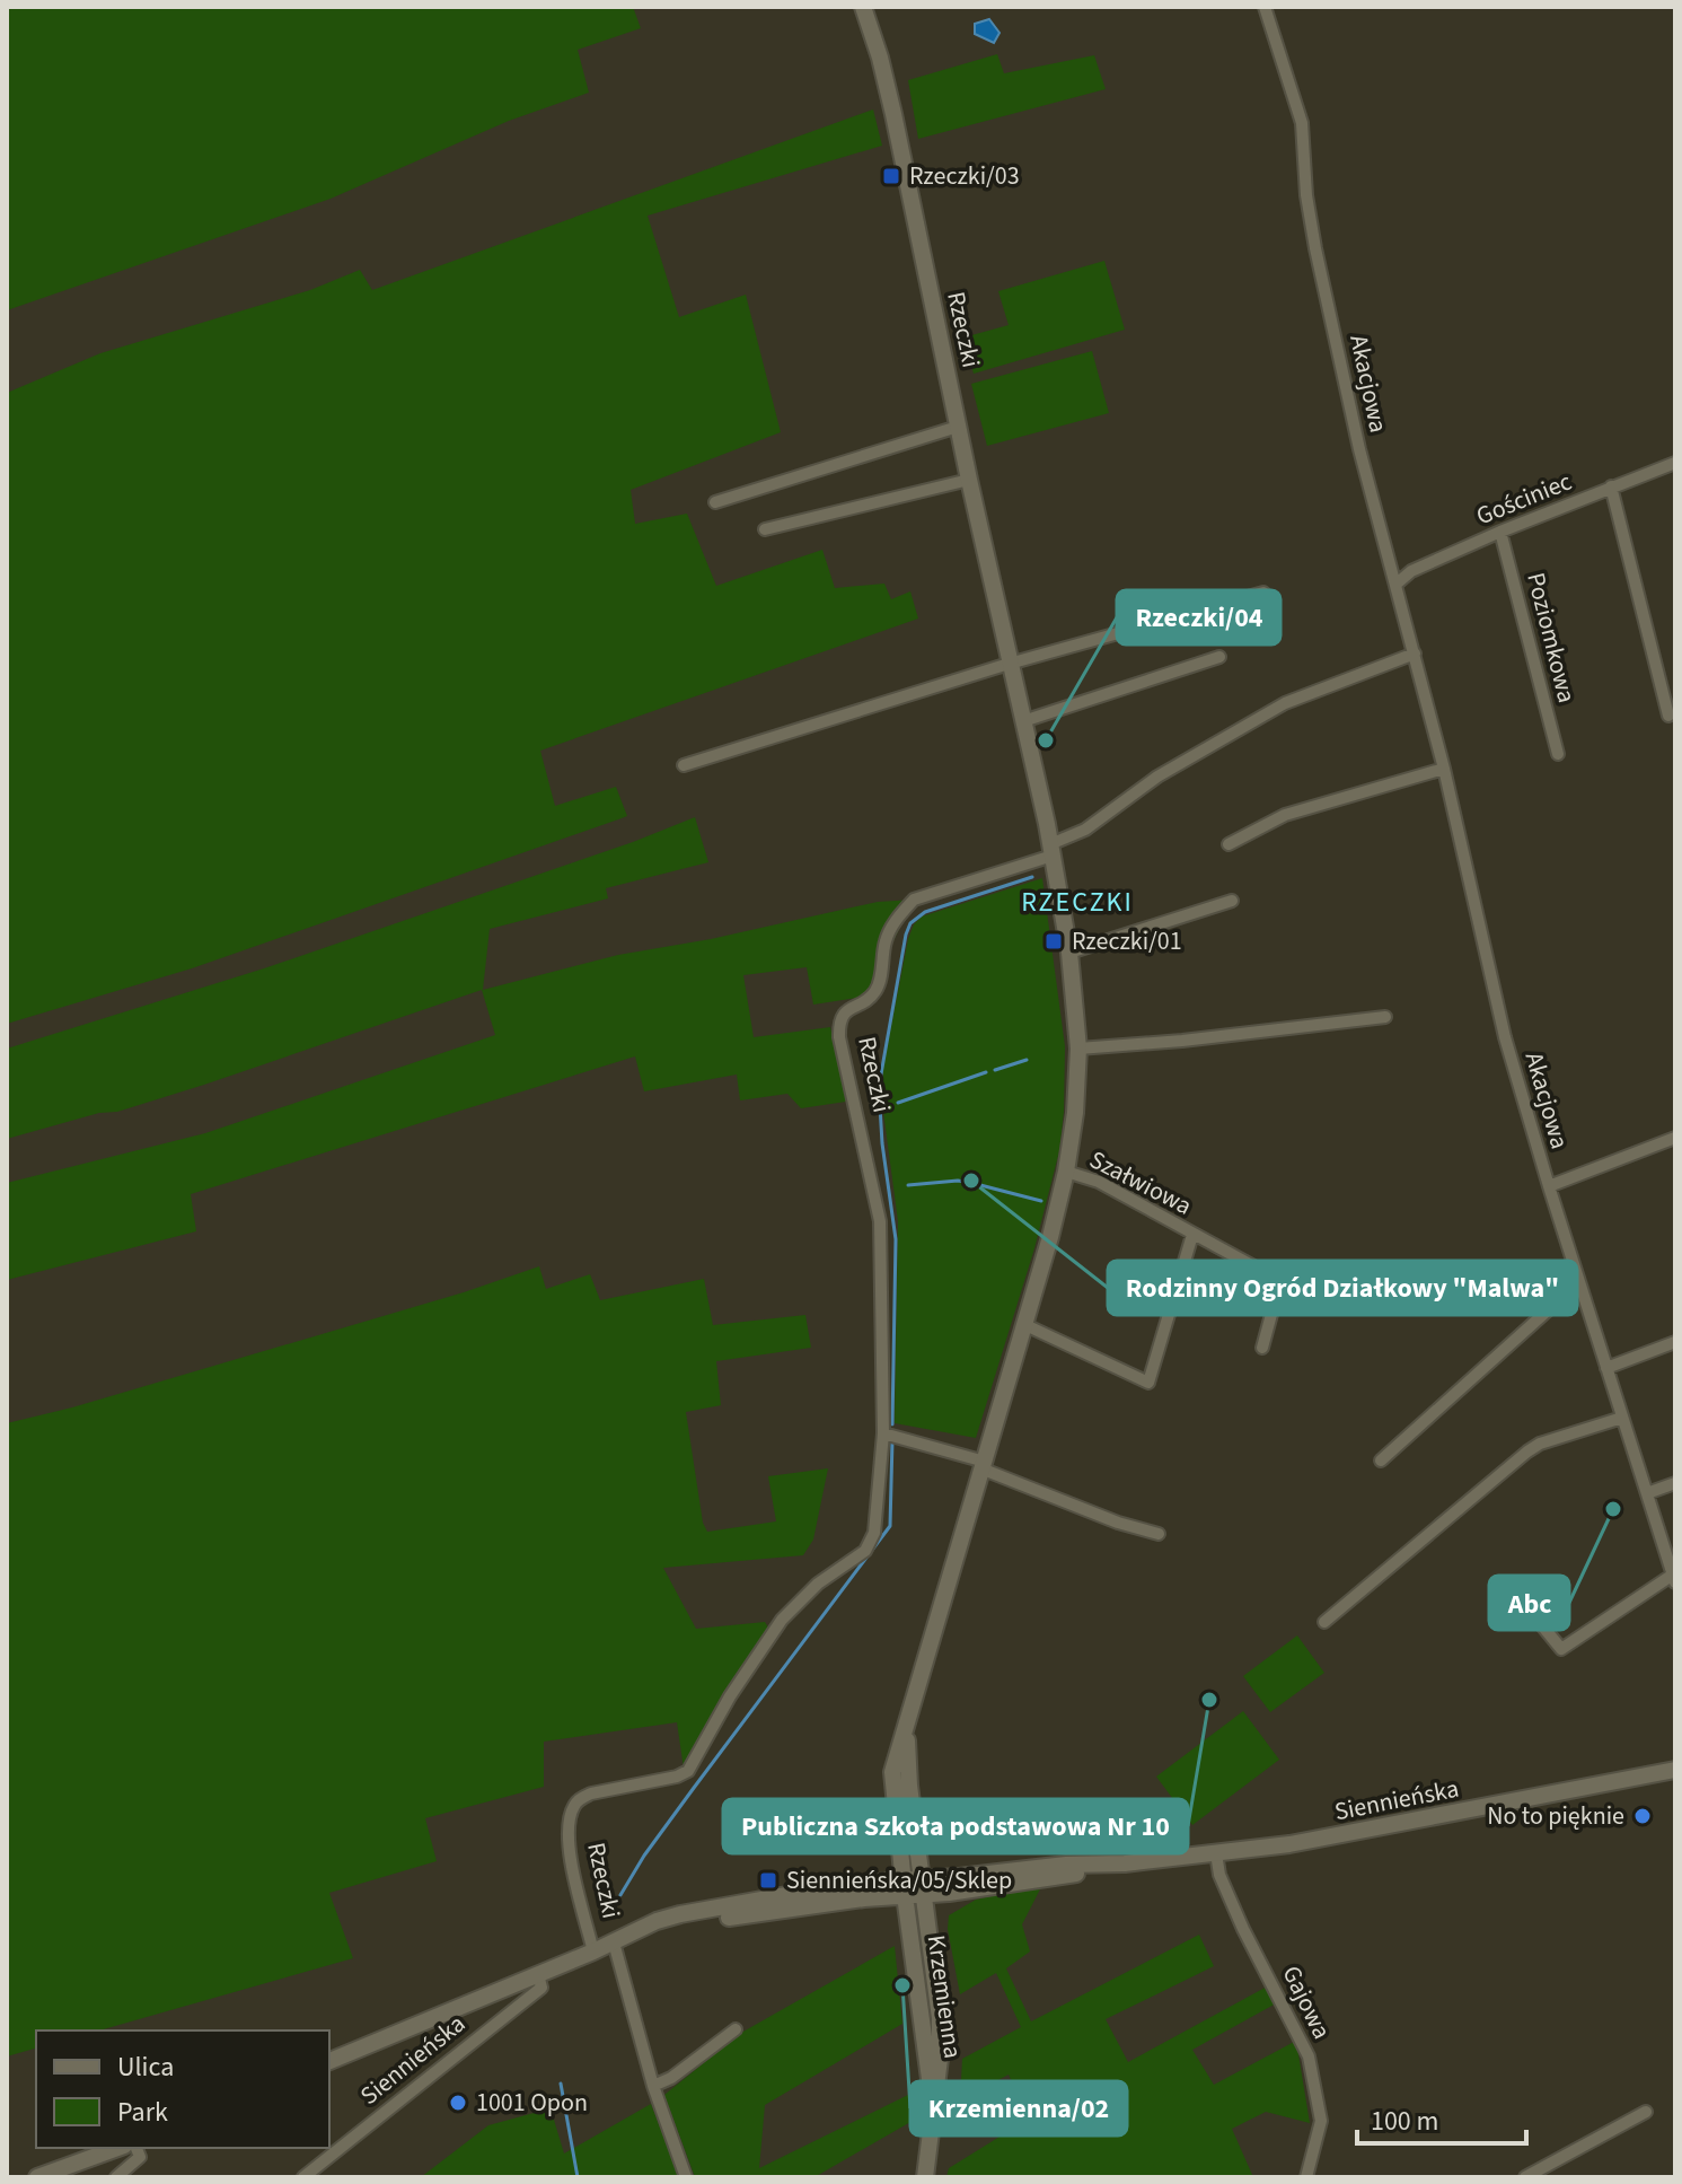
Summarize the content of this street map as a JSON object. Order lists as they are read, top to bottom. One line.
{"streets":{"main road":["Rzeczki","Siennieńska","Krzemienna"],"street":["Akacjowa","Gościniec","Poziomkowa","Szałwiowa","Gajowa"]},"crossings":[["Rzeczki","Akacjowa"],["Rzeczki","Szałwiowa"],["Rzeczki","Siennieńska"],["Rzeczki","Krzemienna"],["Akacjowa","Gościniec"],["Gościniec","Poziomkowa"],["Siennieńska","Krzemienna"],["Siennieńska","Gajowa"]],"districts":["RZECZKI"],"places":{"transit":["Rzeczki/03","Rzeczki/01","Siennieńska/05/Sklep"],"other":["Rzeczki/04","Rodzinny Ogród Działkowy \"Malwa\"","Abc","Publiczna Szkoła podstawowa Nr 10","No to pięknie","Krzemienna/02","1001 Opon"]},"legend":["Ulica","Park"],"scale_bar":"100 m"}
